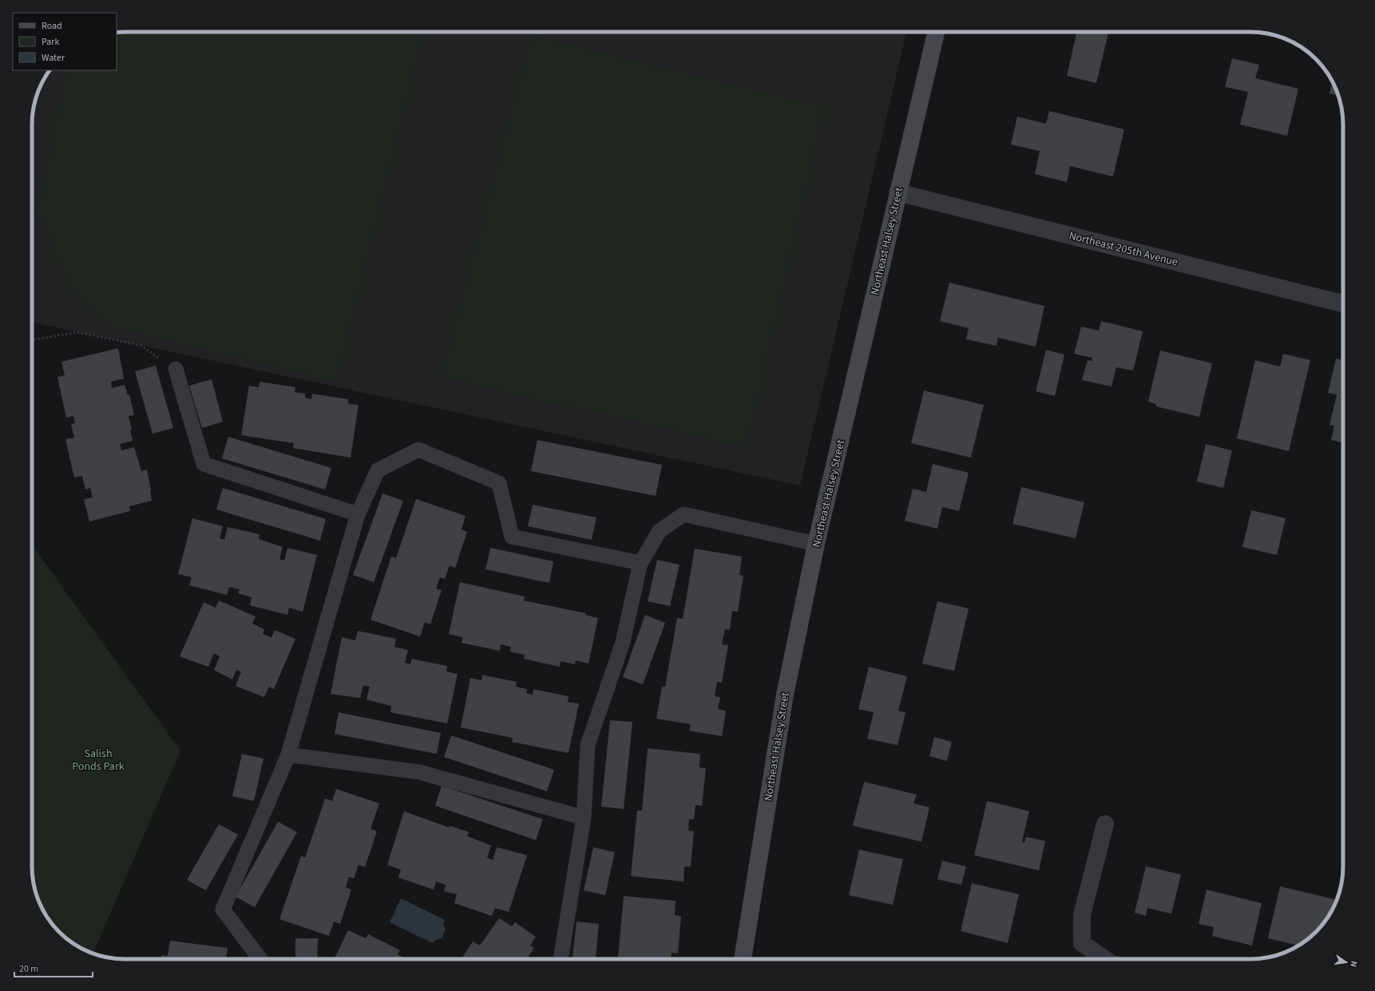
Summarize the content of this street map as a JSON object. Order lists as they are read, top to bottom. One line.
{"streets":{"street":["Northeast Halsey Street","Northeast 205th Avenue"]},"crossings":[["Northeast Halsey Street","Northeast 205th Avenue"]],"parks":["Salish Ponds Park"],"legend":["Road","Park","Water"],"scale_bar":"20 m","north":"right"}
